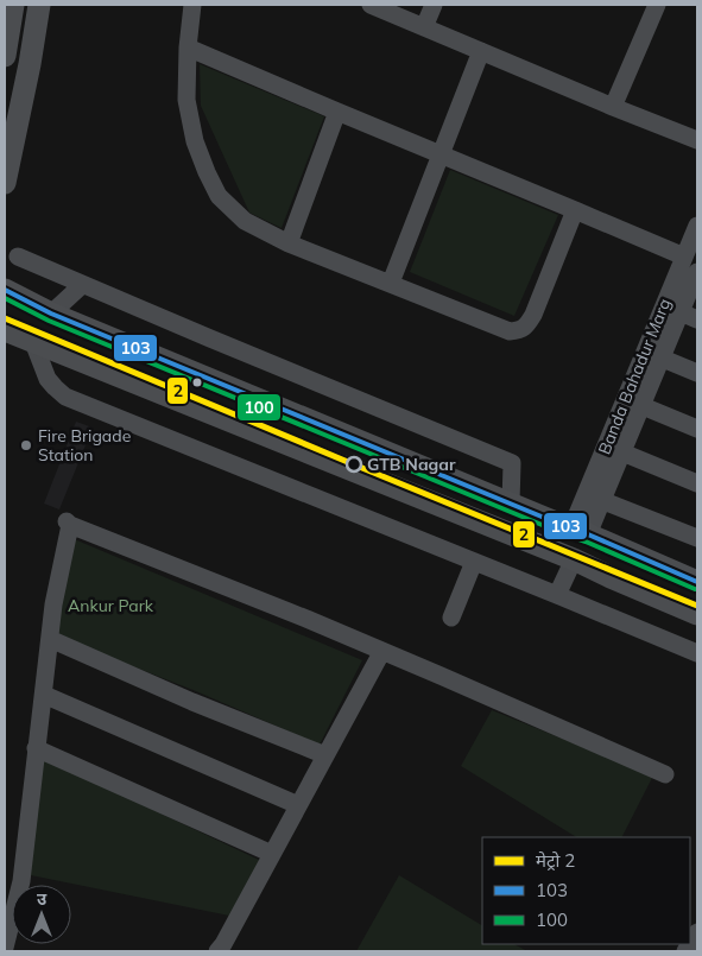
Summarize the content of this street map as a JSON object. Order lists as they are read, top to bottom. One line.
{"streets":{"street":["Banda Bahadur Marg"]},"parks":["Ankur Park"],"places":["Fire Brigade Station","GTB Nagar"],"lines":["transit line 103","transit line 100","metro line 2"],"legend":["मेट्रो 2","103","100"],"north":"top"}
